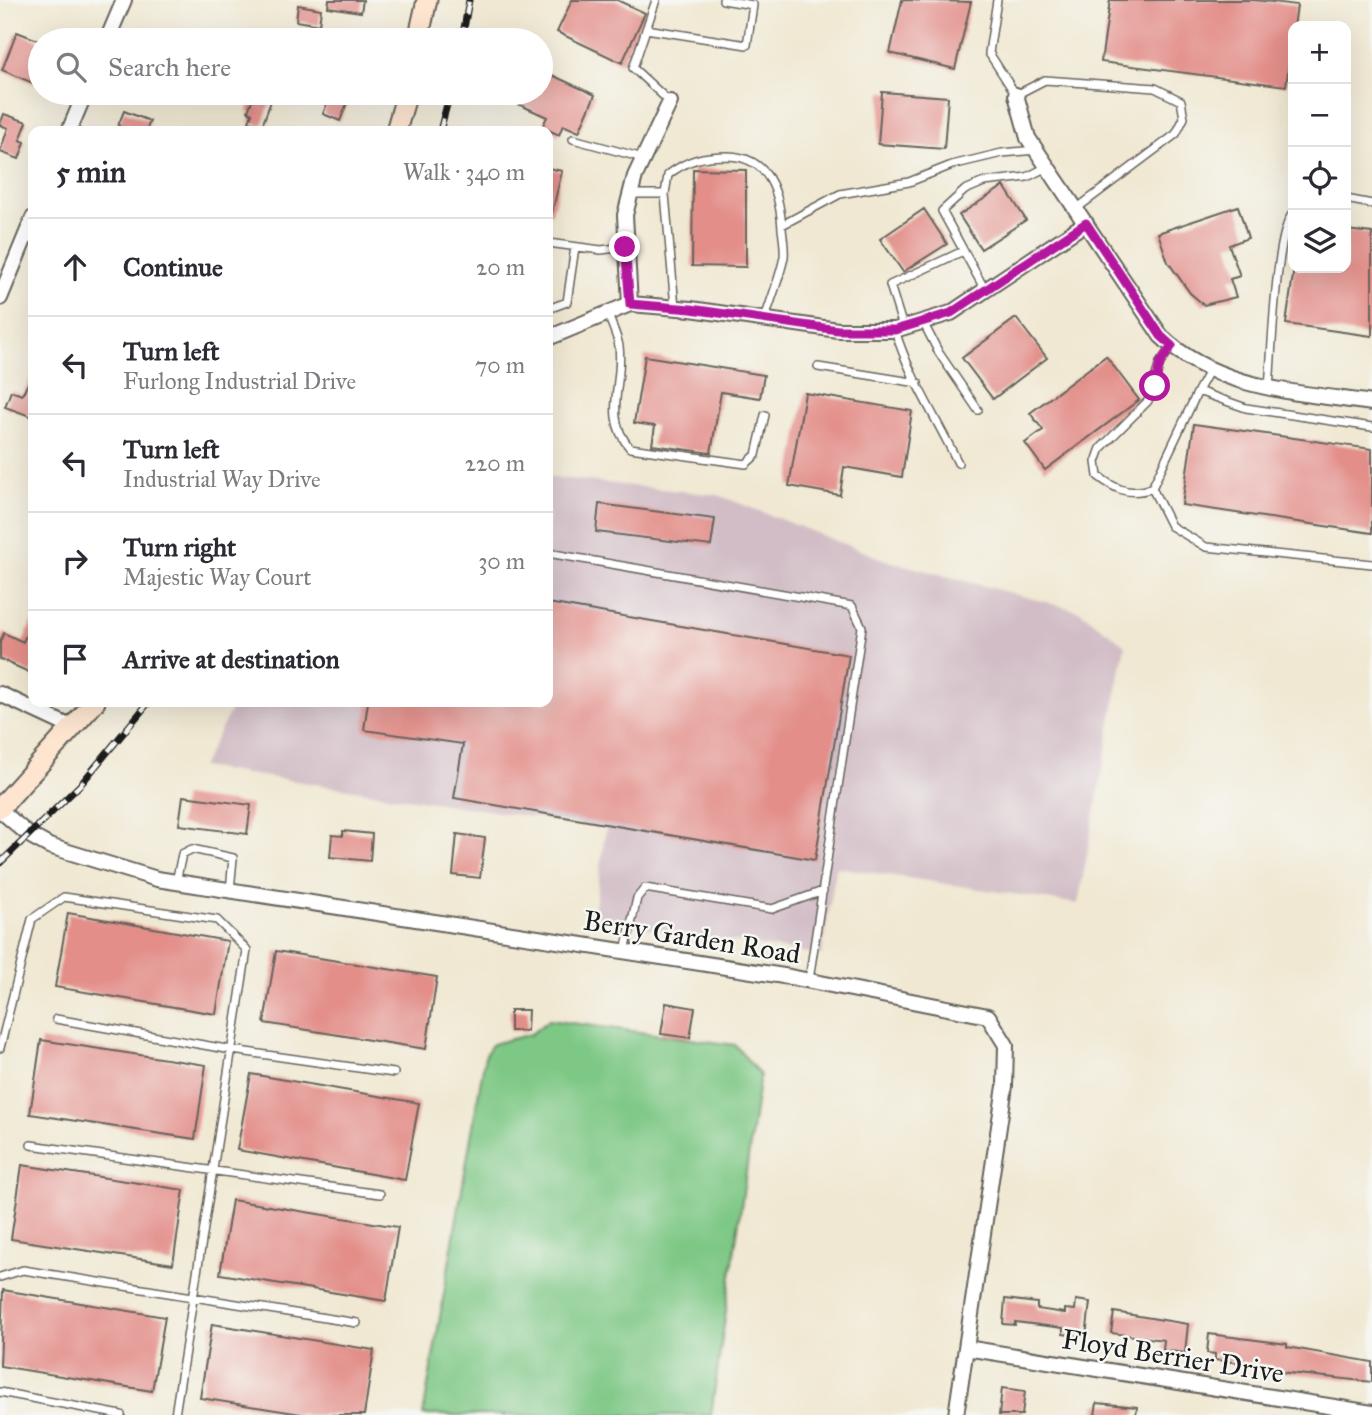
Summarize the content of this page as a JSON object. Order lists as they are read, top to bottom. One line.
{"streets":{"street":["Berry Garden Road","Floyd Berrier Drive"]},"crossings":[["Berry Garden Road","Floyd Berrier Drive"]],"page":{"map_buttons":["+","−"],"search":"Search here","heading":["5 min","Walk · 340 m"],"list":[["Continue","20 m"],["Turn left","Furlong Industrial Drive","70 m"],["Turn left","Industrial Way Drive","220 m"],["Turn right","Majestic Way Court","30 m"],"Arrive at destination"]}}
